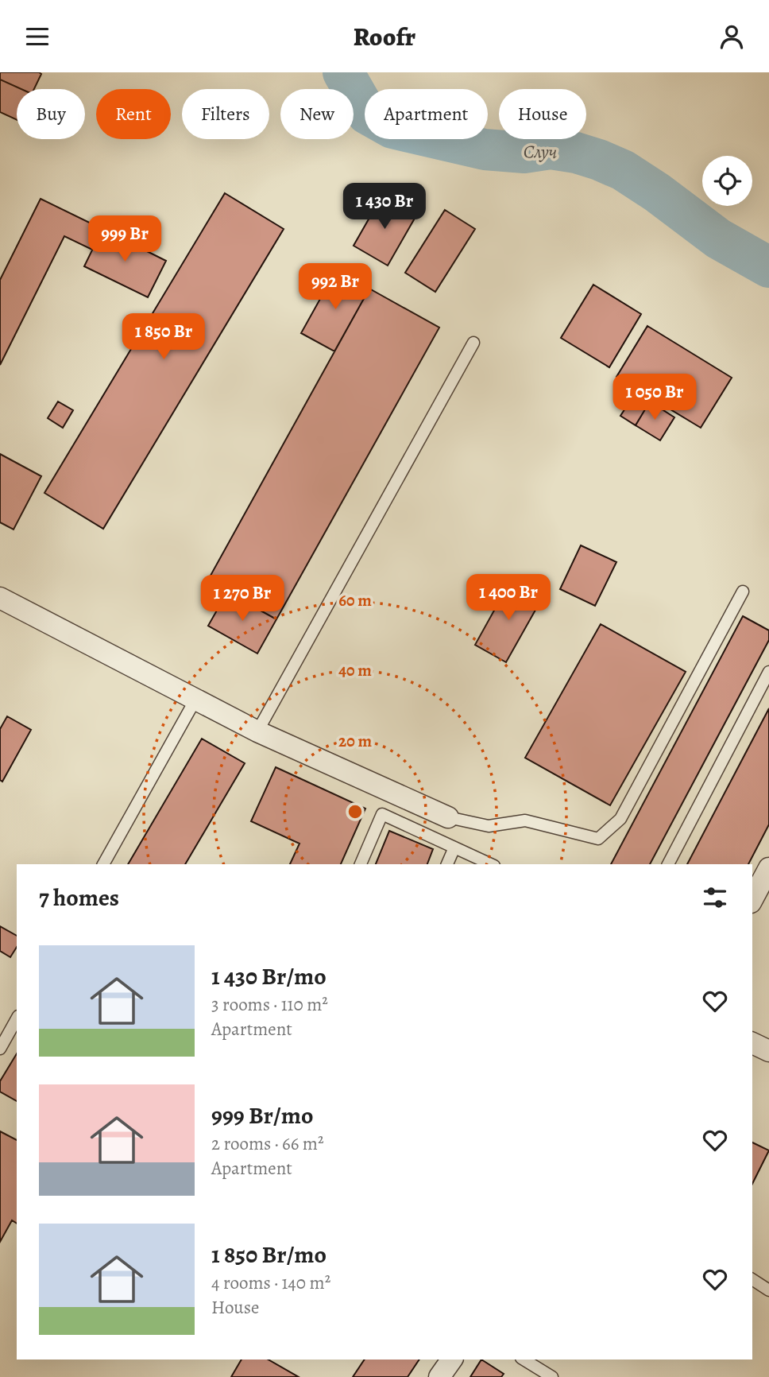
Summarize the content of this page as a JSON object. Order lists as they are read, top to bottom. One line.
{"water":["Случ"],"page":{"header":"Roofr","chip":["Buy","Rent","Filters","New","Apartment","House"],"price":["1 430 Br","999 Br","992 Br","1 850 Br","1 050 Br","1 400 Br","1 270 Br"],"heading":"7 homes","list":[{"name":"1 430 Br/mo","note":"3 rooms · 110 m² · Apartment"},{"name":"999 Br/mo","note":"2 rooms · 66 m² · Apartment"},{"name":"1 850 Br/mo","note":"4 rooms · 140 m² · House"}]},"rings":["60 m","40 m","20 m"]}
